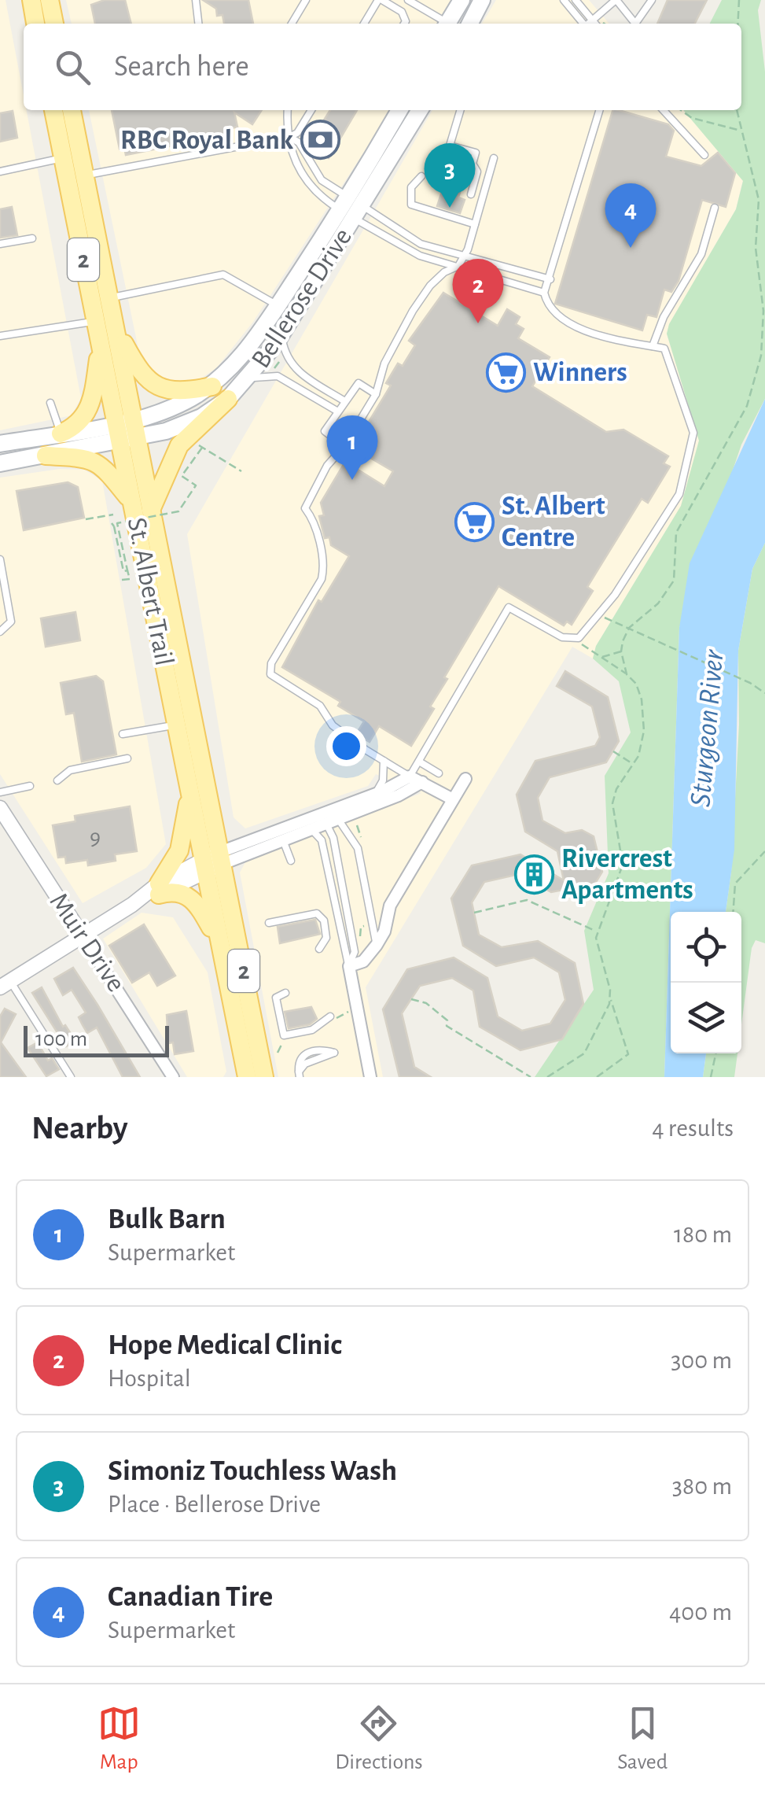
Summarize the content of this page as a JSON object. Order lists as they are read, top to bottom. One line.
{"streets":{"main road":["2","Bellerose Drive","St. Albert Trail"],"street":["Muir Drive"]},"crossings":[["Bellerose Drive","St. Albert Trail"]],"water":["Sturgeon River"],"places":{"bank":["RBC Royal Bank"],"supermarket":["Winners","St. Albert Centre"],"building":["Rivercrest Apartments"]},"house_numbers":["9"],"scale_bar":"100 m","page":{"search":"Search here","pins":["3","4","2","1"],"scale":"100 m","heading":["Nearby","4 results"],"list":[{"mark":"1","name":"Bulk Barn","note":"Supermarket","value":"180 m"},{"mark":"2","name":"Hope Medical Clinic","note":"Hospital","value":"300 m"},{"mark":"3","name":"Simoniz Touchless Wash","note":"Place · Bellerose Drive","value":"380 m"},{"mark":"4","name":"Canadian Tire","note":"Supermarket","value":"400 m"}],"nav":["Map","Directions","Saved"]}}
